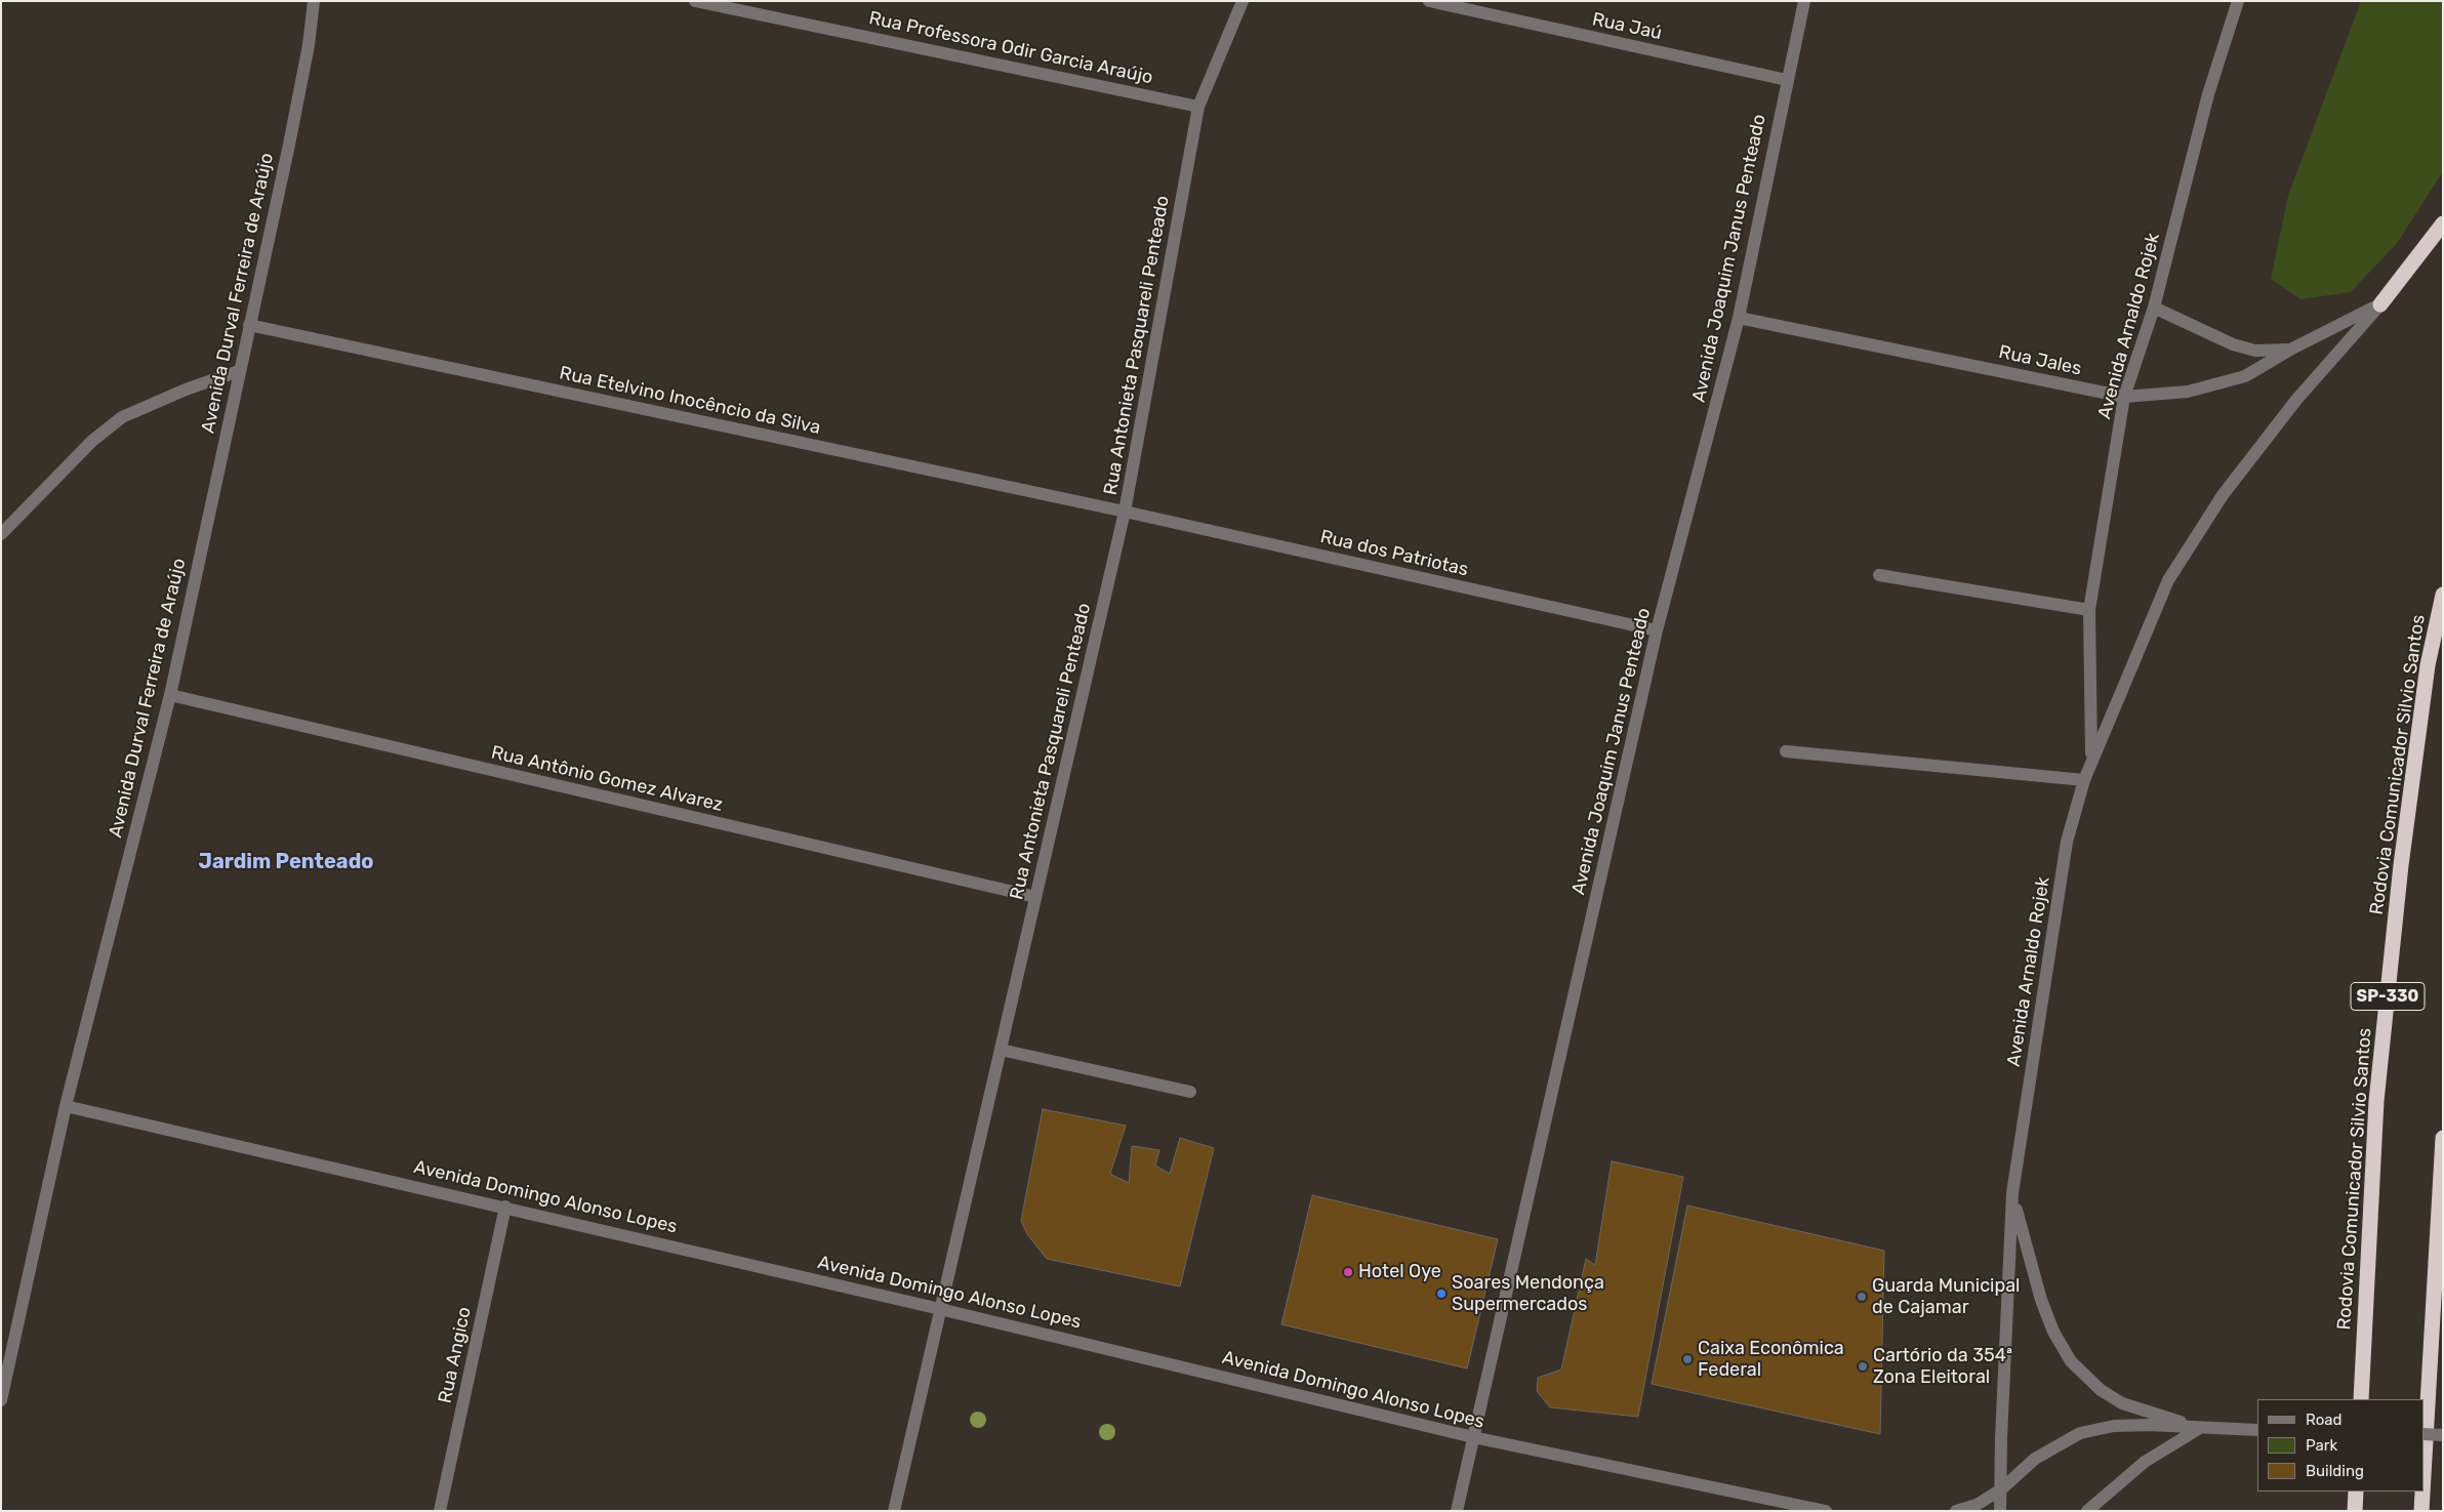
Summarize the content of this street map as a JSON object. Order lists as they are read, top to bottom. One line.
{"streets":{"highway":["Rodovia Comunicador Silvio Santos","SP-330"],"street":["Rua Jaú","Rua Professora Odir Garcia Araújo","Avenida Joaquim Janus Penteado","Avenida Durval Ferreira de Araújo","Avenida Arnaldo Rojek","Rua Antonieta Pasquareli Penteado","Rua Jales","Rua Etelvino Inocêncio da Silva","Rua dos Patriotas","Rua Antônio Gomez Alvarez","Avenida Domingo Alonso Lopes","Rua Angico"]},"crossings":[["Rua Jaú","Avenida Joaquim Janus Penteado"],["Rua Professora Odir Garcia Araújo","Rua Antonieta Pasquareli Penteado"],["Avenida Joaquim Janus Penteado","Rua Jales"],["Avenida Joaquim Janus Penteado","Rua dos Patriotas"],["Avenida Joaquim Janus Penteado","Avenida Domingo Alonso Lopes"],["Avenida Durval Ferreira de Araújo","Rua Etelvino Inocêncio da Silva"],["Avenida Durval Ferreira de Araújo","Rua Antônio Gomez Alvarez"],["Avenida Durval Ferreira de Araújo","Avenida Domingo Alonso Lopes"],["Avenida Arnaldo Rojek","Rua Jales"],["Rua Antonieta Pasquareli Penteado","Rua Etelvino Inocêncio da Silva"],["Rua Antonieta Pasquareli Penteado","Rua dos Patriotas"],["Rua Antonieta Pasquareli Penteado","Rua Antônio Gomez Alvarez"],["Rua Antonieta Pasquareli Penteado","Avenida Domingo Alonso Lopes"],["Rua Etelvino Inocêncio da Silva","Rua dos Patriotas"],["Avenida Domingo Alonso Lopes","Rua Angico"]],"districts":["Jardim Penteado"],"places":["Hotel Oye","Soares Mendonça Supermercados","Guarda Municipal de Cajamar","Caixa Econômica Federal","Cartório da 354ª Zona Eleitoral"],"legend":["Road","Park","Building"]}
